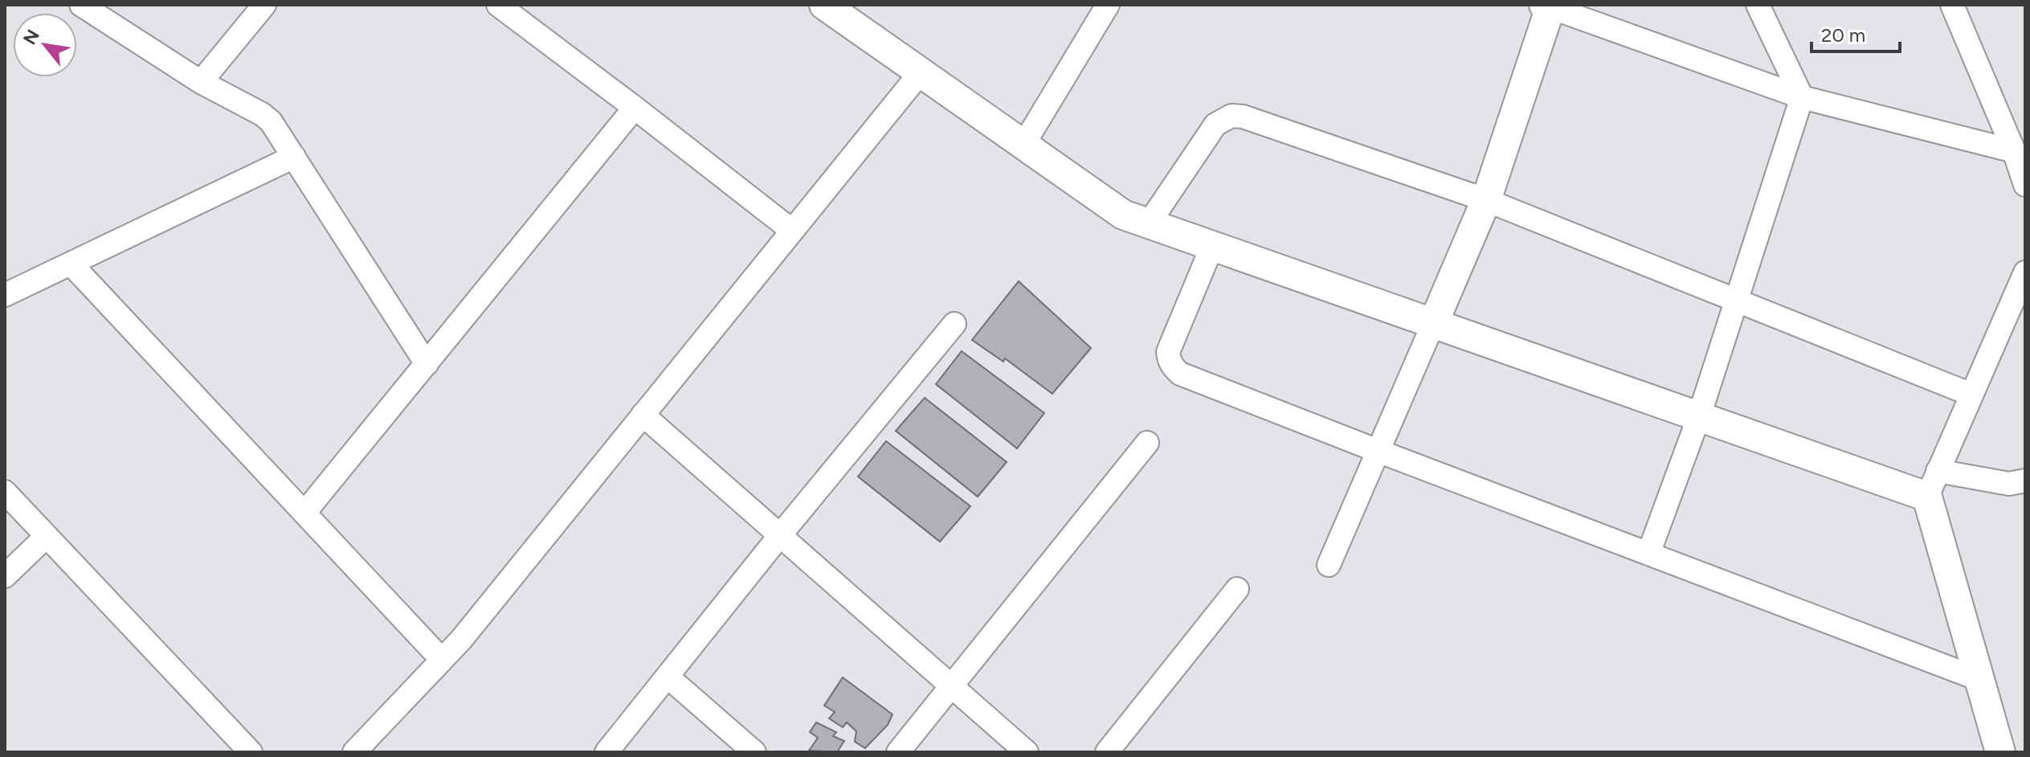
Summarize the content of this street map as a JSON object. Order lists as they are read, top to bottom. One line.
{"scale_bar":"20 m","north":"top left"}
